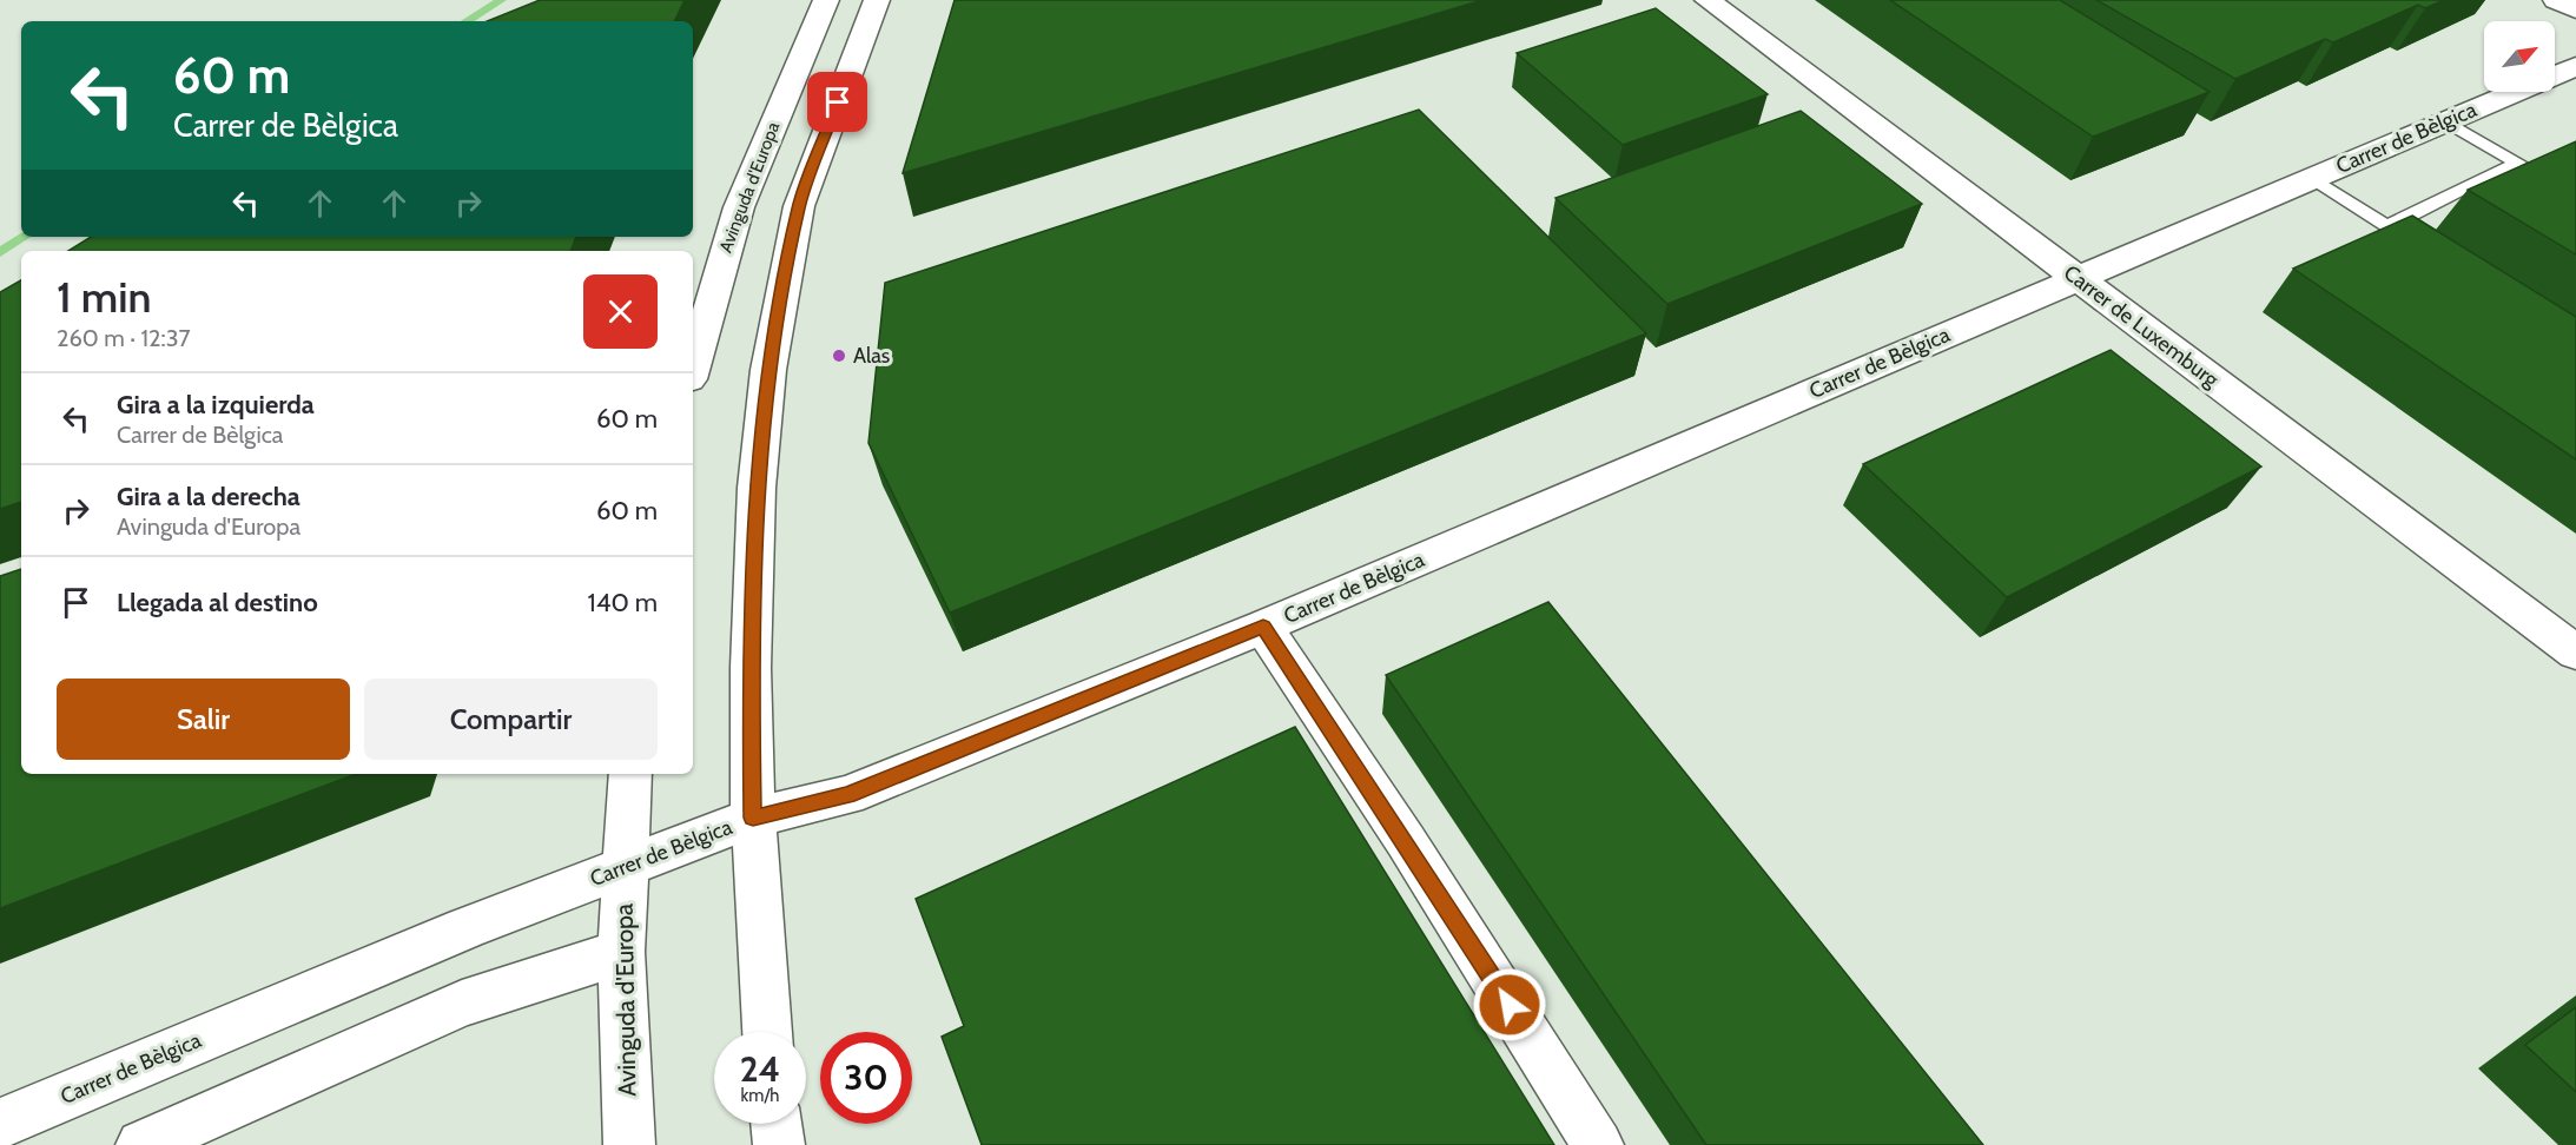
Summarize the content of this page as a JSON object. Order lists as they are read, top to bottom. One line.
{"streets":{"street":["Carrer de Bèlgica","Avinguda d'Europa","Carrer de Luxemburg"]},"crossings":[["Carrer de Bèlgica","Avinguda d'Europa"],["Carrer de Bèlgica","Carrer de Luxemburg"]],"places":["Alas"],"north":"top right","page":{"turn":["60 m","Carrer de Bèlgica"],"heading":["1 min","260 m · 12:37"],"list":[{"name":"Gira a la izquierda","note":"Carrer de Bèlgica","value":"60 m"},{"name":"Gira a la derecha","note":"Avinguda d'Europa","value":"60 m"},{"name":"Llegada al destino","value":"140 m"}],"buttons":["Salir","Compartir"],"speed":"24 km/h","limit":"30"}}
